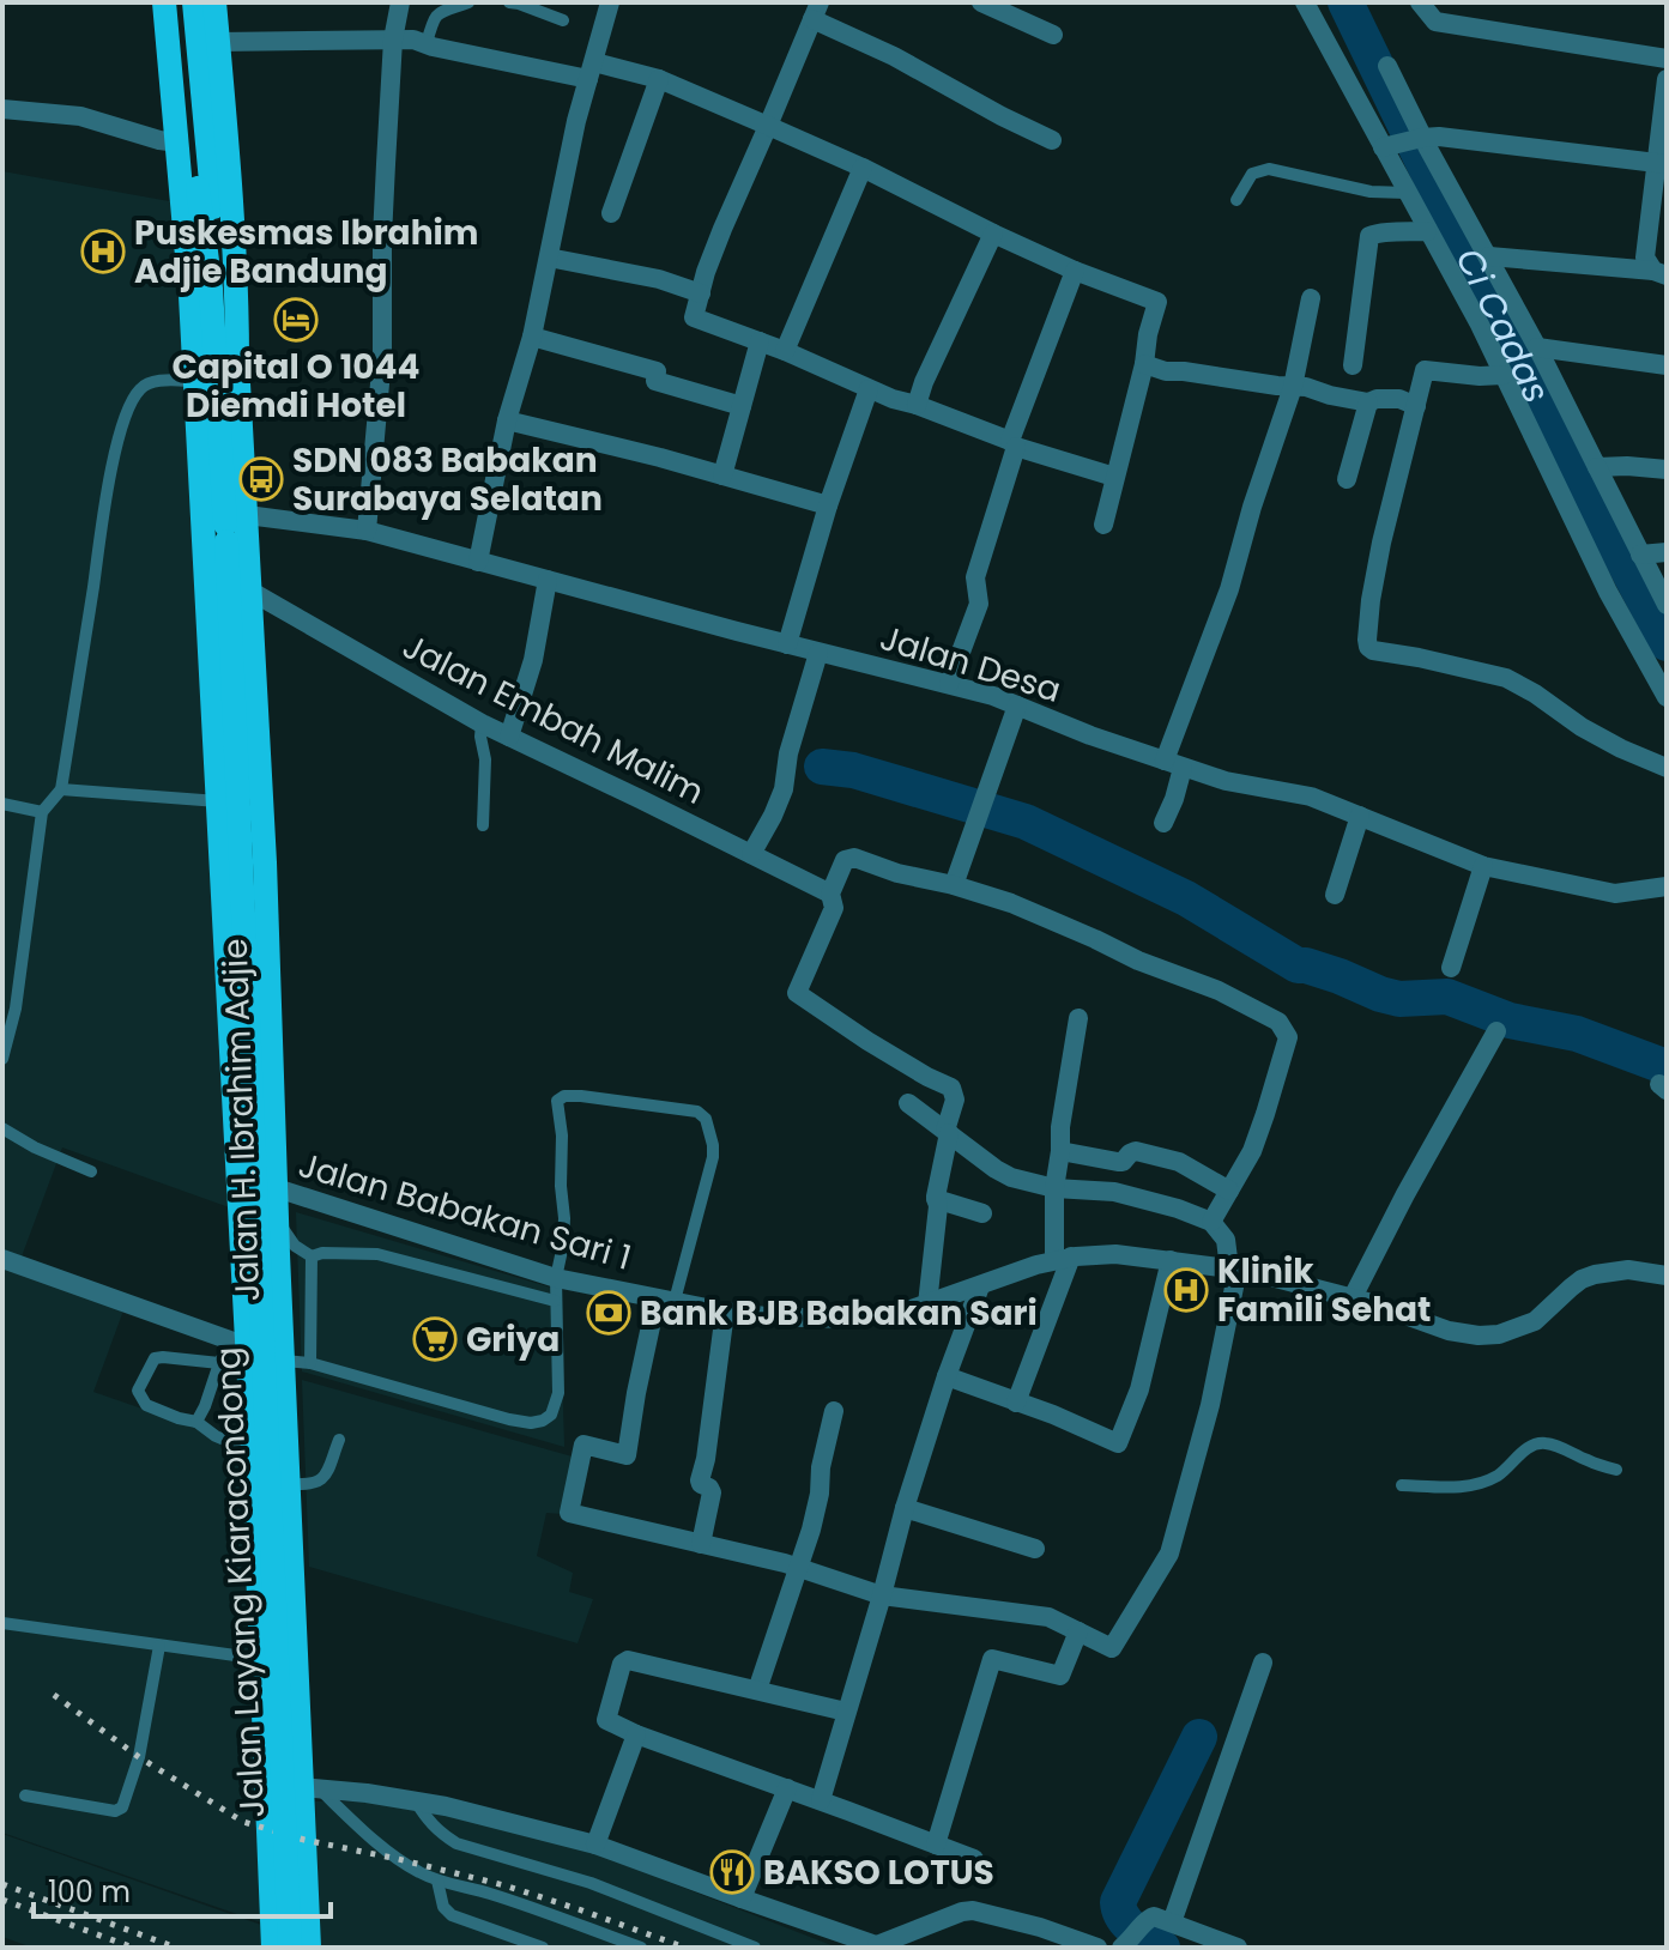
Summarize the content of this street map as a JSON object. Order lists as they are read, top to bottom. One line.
{"streets":{"main road":["Jalan H. Ibrahim Adjie","Jalan Layang Kiaracondong"],"street":["Jalan Desa","Jalan Embah Malim","Jalan Babakan Sari 1"]},"crossings":[["Jalan Desa","Jalan H. Ibrahim Adjie"],["Jalan Desa","Jalan Layang Kiaracondong"],["Jalan Embah Malim","Jalan H. Ibrahim Adjie"],["Jalan H. Ibrahim Adjie","Jalan Babakan Sari 1"],["Jalan H. Ibrahim Adjie","Jalan Layang Kiaracondong"]],"water":["Ci Cadas"],"places":{"hospital":["Puskesmas Ibrahim Adjie Bandung","Klinik Famili Sehat"],"hotel":["Capital O 1044 Diemdi Hotel"],"bus stop":["SDN 083 Babakan Surabaya Selatan"],"bank":["Bank BJB Babakan Sari"],"supermarket":["Griya"],"restaurant":["BAKSO LOTUS"]},"scale_bar":"100 m"}
